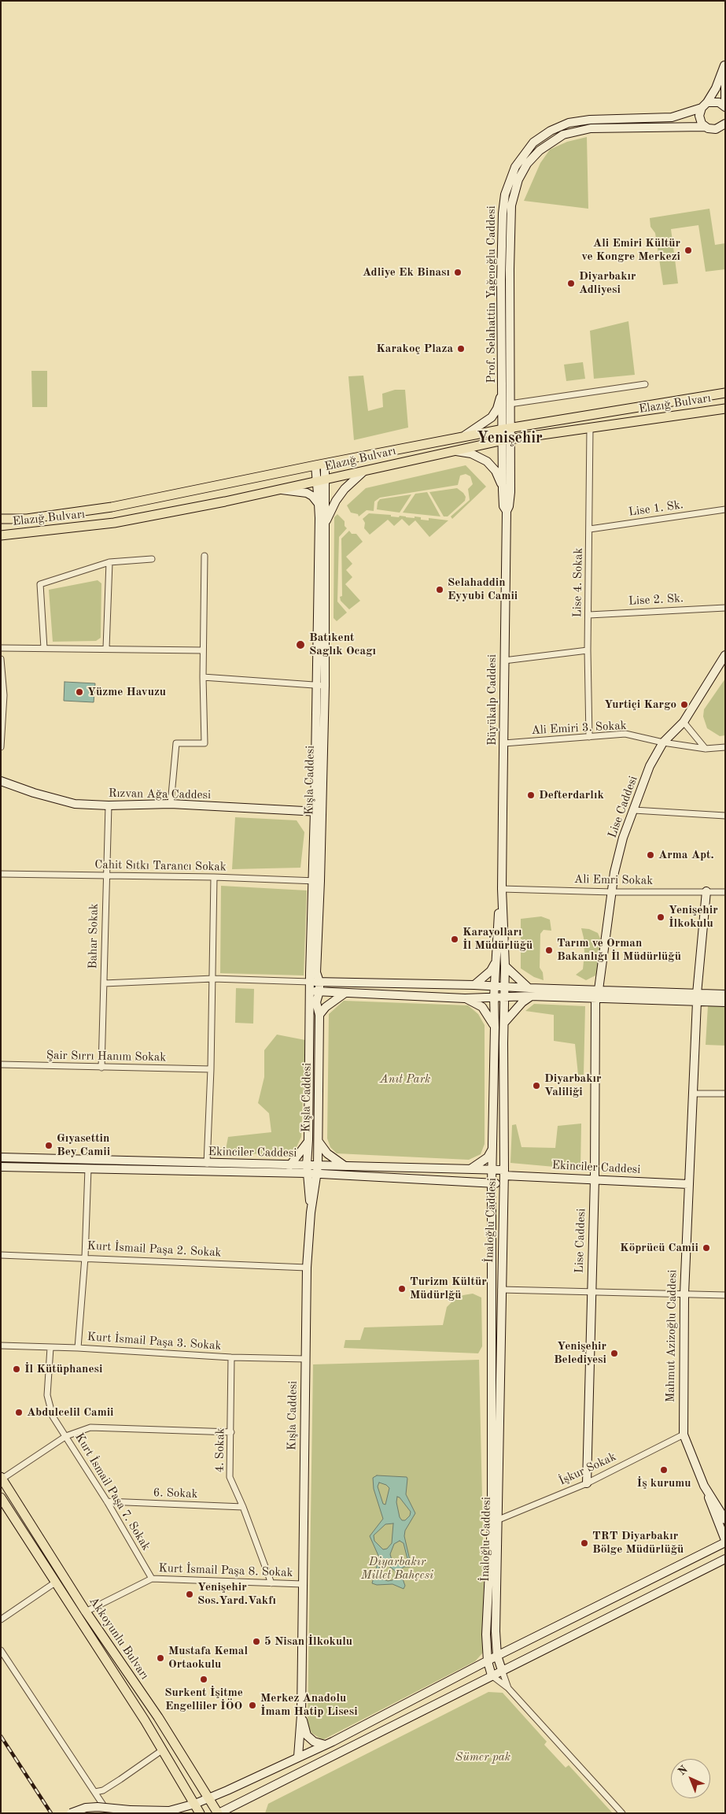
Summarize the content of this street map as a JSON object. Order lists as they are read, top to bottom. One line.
{"streets":{"main road":["Elazığ Bulvarı","Akkoyunlu Bulvarı"],"street":["Prof. Selahattin Yağcıoğlu Caddesi","Lise 1. Sk.","Lise 4. Sokak","Lise 2. Sk.","Büyükalp Caddesi","Ali Emiri 3. Sokak","Kışla Caddesi","Rızvan Ağa Caddesi","Lise Caddesi","Cahit Sıtkı Tarancı Sokak","Ali Emri Sokak","Bahar Sokak","Şair Sırrı Hanım Sokak","Ekinciler Caddesi","İnaloğlu Caddesi","Kurt İsmail Paşa 2. Sokak","Mahmut Azizoğlu Caddesi","Kurt İsmail Paşa 3. Sokak","4. Sokak","İşkur Sokak","Kurt İsmail Paşa 7. Sokak","6. Sokak","Kurt İsmail Paşa 8. Sokak"]},"crossings":[["Prof. Selahattin Yağcıoğlu Caddesi","Elazığ Bulvarı"],["Prof. Selahattin Yağcıoğlu Caddesi","Büyükalp Caddesi"],["Elazığ Bulvarı","Lise 4. Sokak"],["Elazığ Bulvarı","Büyükalp Caddesi"],["Elazığ Bulvarı","Kışla Caddesi"],["Lise 1. Sk.","Lise 4. Sokak"],["Lise 4. Sokak","Lise 2. Sk."],["Lise 4. Sokak","Ali Emiri 3. Sokak"],["Büyükalp Caddesi","Ali Emiri 3. Sokak"],["Büyükalp Caddesi","Ali Emri Sokak"],["Büyükalp Caddesi","İnaloğlu Caddesi"],["Ali Emiri 3. Sokak","Lise Caddesi"],["Kışla Caddesi","Rızvan Ağa Caddesi"],["Kışla Caddesi","Cahit Sıtkı Tarancı Sokak"],["Kışla Caddesi","Ekinciler Caddesi"],["Kışla Caddesi","Kurt İsmail Paşa 2. Sokak"],["Kışla Caddesi","Kurt İsmail Paşa 3. Sokak"],["Kışla Caddesi","Kurt İsmail Paşa 8. Sokak"],["Rızvan Ağa Caddesi","Bahar Sokak"],["Lise Caddesi","Ali Emri Sokak"],["Lise Caddesi","Ekinciler Caddesi"],["Lise Caddesi","İşkur Sokak"],["Cahit Sıtkı Tarancı Sokak","Bahar Sokak"],["Ali Emri Sokak","İnaloğlu Caddesi"],["Ali Emri Sokak","Mahmut Azizoğlu Caddesi"],["Bahar Sokak","Şair Sırrı Hanım Sokak"],["Ekinciler Caddesi","İnaloğlu Caddesi"],["Ekinciler Caddesi","Mahmut Azizoğlu Caddesi"],["İnaloğlu Caddesi","İşkur Sokak"],["Mahmut Azizoğlu Caddesi","İşkur Sokak"],["Kurt İsmail Paşa 3. Sokak","4. Sokak"],["Kurt İsmail Paşa 3. Sokak","Kurt İsmail Paşa 7. Sokak"],["4. Sokak","6. Sokak"],["4. Sokak","Kurt İsmail Paşa 8. Sokak"],["Kurt İsmail Paşa 7. Sokak","6. Sokak"],["Kurt İsmail Paşa 7. Sokak","Kurt İsmail Paşa 8. Sokak"],["Kurt İsmail Paşa 8. Sokak","Akkoyunlu Bulvarı"]],"districts":["Yenişehir"],"parks":["Anıt Park","Diyarbakır Millet Bahçesi","Sümer pak"],"places":["Ali Emiri Kültür ve Kongre Merkezi","Adliye Ek Binası","Diyarbakır Adliyesi","Karakoç Plaza","Selahaddin Eyyubi Camii","Batıkent Saglık Ocagı","Yüzme Havuzu","Yurtiçi Kargo","Defterdarlık","Arma Apt.","Yenişehir İlkokulu","Karayolları İl Müdürlüğü","Tarım ve Orman Bakanlığı İl Müdürlüğü","Diyarbakır Valiliği","Gıyasettin Bey Camii","Köprücü Camii","Turizm Kültür Müdürlğü","Yenişehir Belediyesi","İl Kütüphanesi","Abdulcelil Camii","İş kurumu","TRT Diyarbakır Bölge Müdürlüğü","Yenişehir Sos.Yard.Vakfı","5 Nisan İlkokulu","Mustafa Kemal Ortaokulu","Surkent İşitme Engelliler İÖO","Merkez Anadolu İmam Hatip Lisesi"],"north":"top left"}
